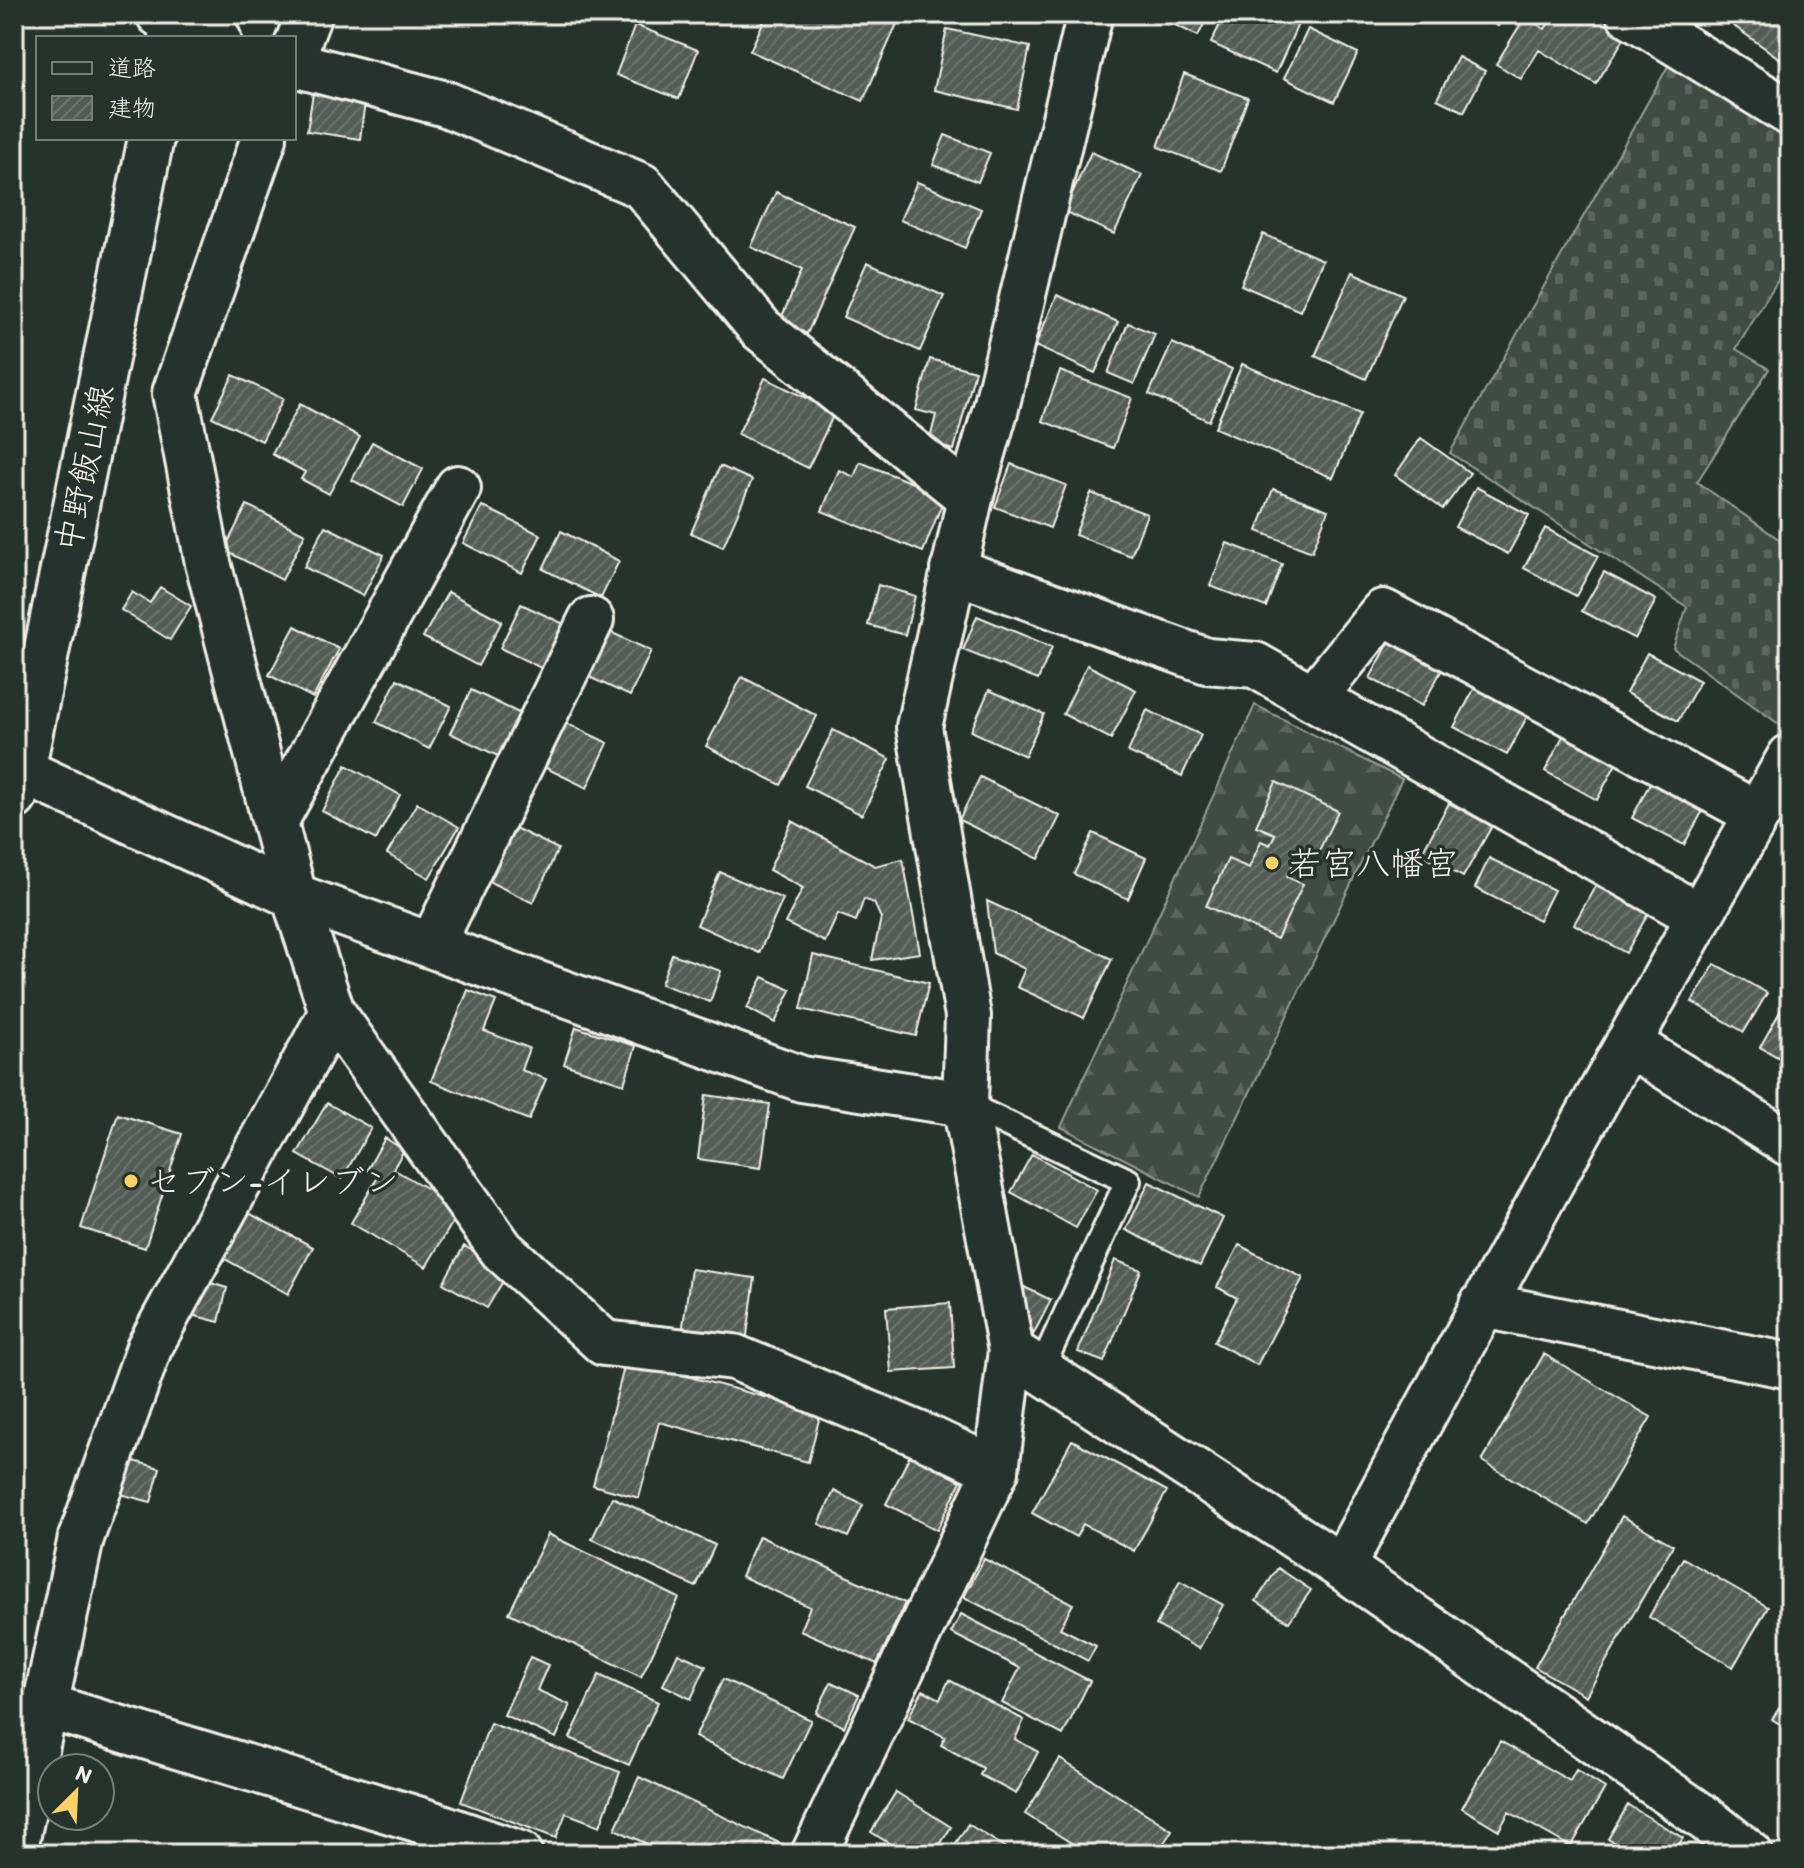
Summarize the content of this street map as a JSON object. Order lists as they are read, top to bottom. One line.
{"streets":{"street":["中野飯山線"]},"places":["若宮八幡宮","セブン-イレブン"],"legend":["道路","建物"],"north":"top right"}
